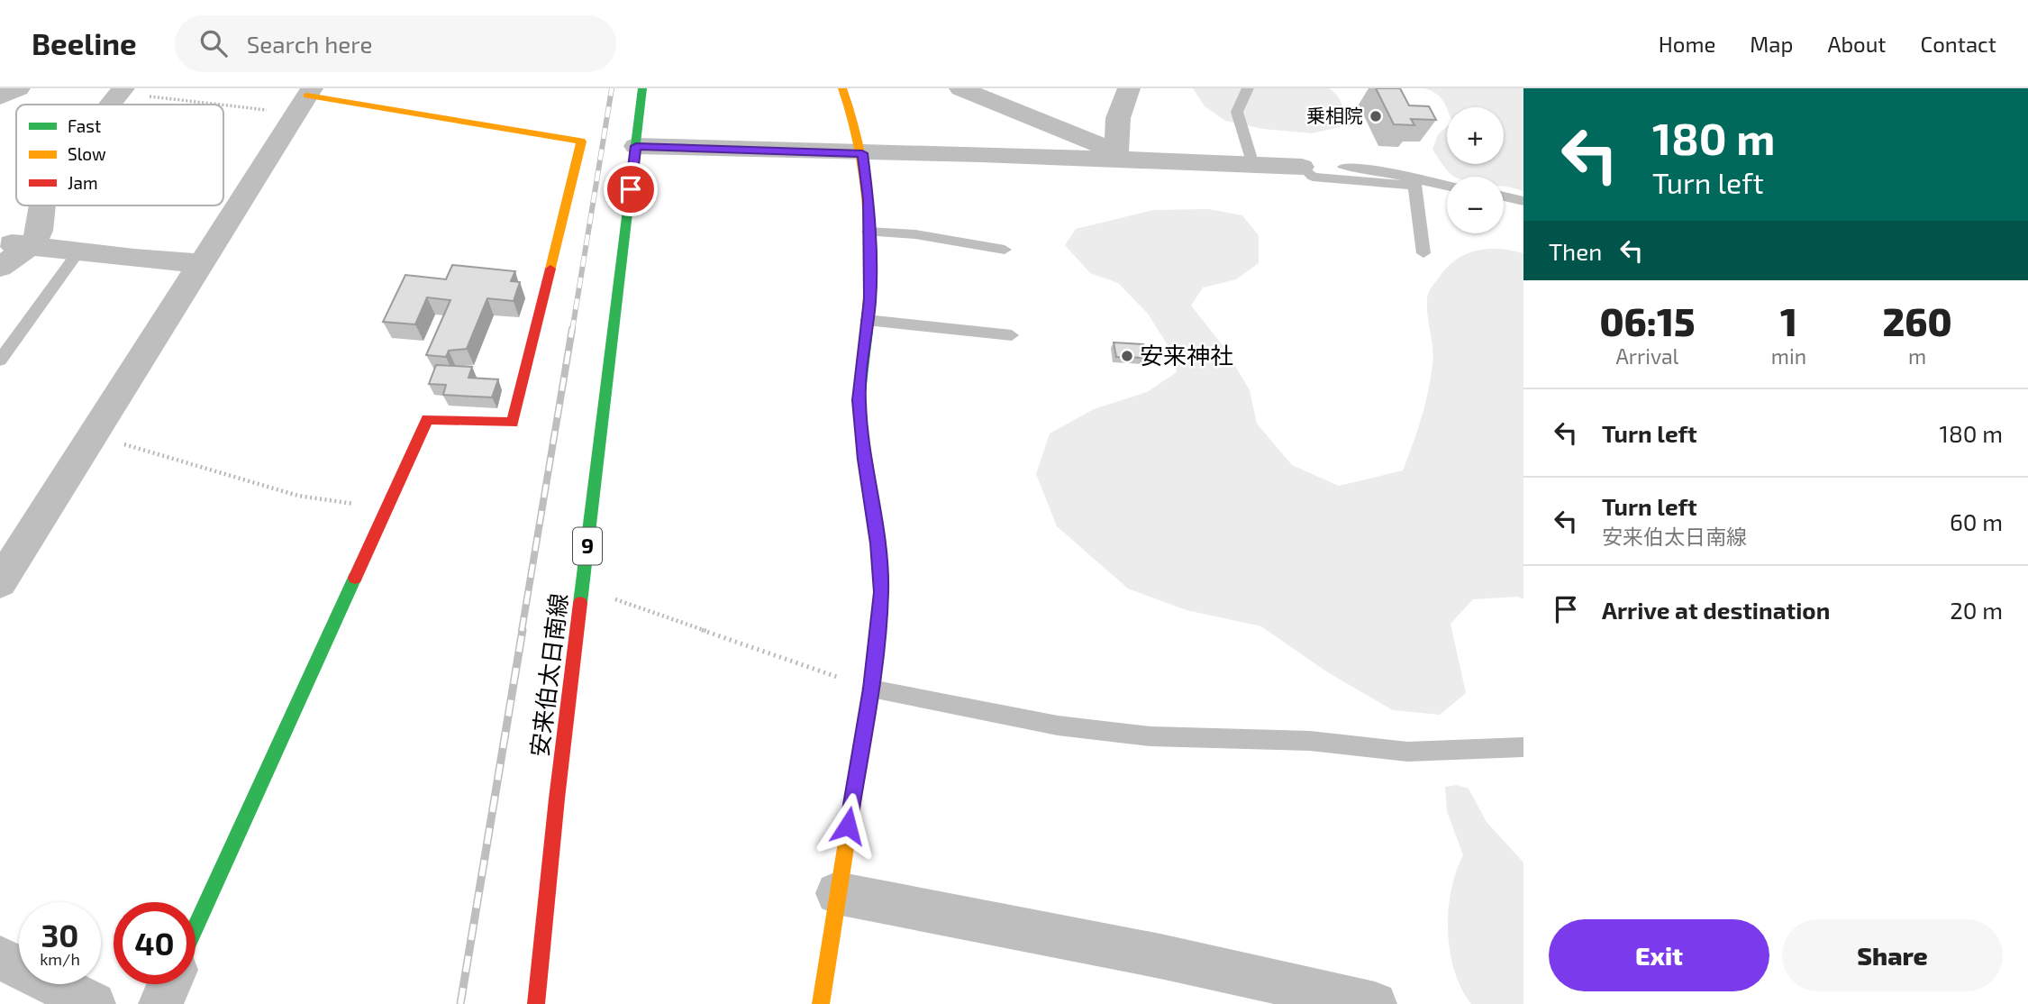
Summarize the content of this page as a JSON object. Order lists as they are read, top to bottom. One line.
{"streets":{"street":["9","安来伯太日南線"]},"places":["乗相院","安来神社"],"legend":["Fast","Slow","Jam"],"page":{"header":"Beeline","search":"Search here","nav":["Home","Map","About","Contact"],"turn":["180 m","Turn left"],"map_buttons":["+","−"],"then":"Then","eta":["06:15","Arrival","1","min","260","m"],"list":[{"name":"Turn left","value":"180 m"},{"name":"Turn left","note":"安来伯太日南線","value":"60 m"},{"name":"Arrive at destination","value":"20 m"}],"speed":"30 km/h","limit":"40","buttons":["Exit","Share"]}}
